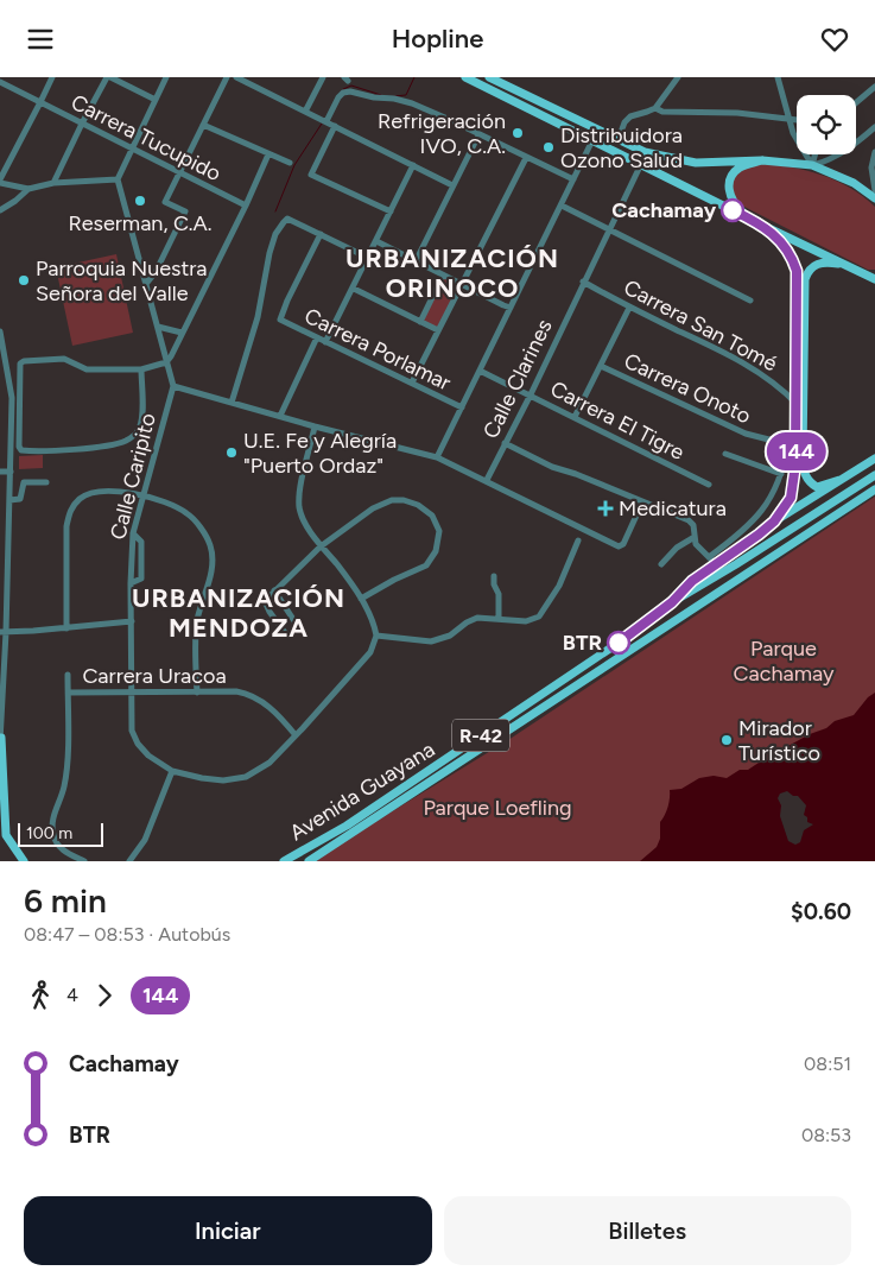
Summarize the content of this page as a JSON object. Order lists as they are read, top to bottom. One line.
{"streets":{"main road":["R-42","Avenida Guayana"],"street":["Carrera Tucupido","Carrera San Tomé","Carrera Porlamar","Calle Clarines","Carrera Onoto","Carrera El Tigre","Calle Caripito","Carrera Uracoa"]},"crossings":[["Carrera San Tomé","Calle Clarines"],["Calle Clarines","Carrera El Tigre"],["Calle Caripito","Carrera Uracoa"],["R-42","Avenida Guayana"]],"districts":["URBANIZACIÓN ORINOCO","URBANIZACIÓN MENDOZA"],"parks":["Parque Cachamay","Parque Loefling"],"places":{"other":["Refrigeración IVO, C.A.","Distribuidora Ozono Salud","Reserman, C.A.","Cachamay","Parroquia Nuestra Señora del Valle","U.E. Fe y Alegría \"Puerto Ordaz\"","BTR","Mirador Turístico"],"health":["Medicatura"]},"lines":["bus line 144"],"scale_bar":"100 m","page":{"header":"Hopline","on_map":"144","scale":"100 m","heading":["6 min","08:47 – 08:53 · Autobús","$0.60"],"legs":["4","144"],"list":[{"name":"Cachamay","value":"08:51"},{"name":"BTR","value":"08:53"}],"buttons":["Iniciar","Billetes"]}}
